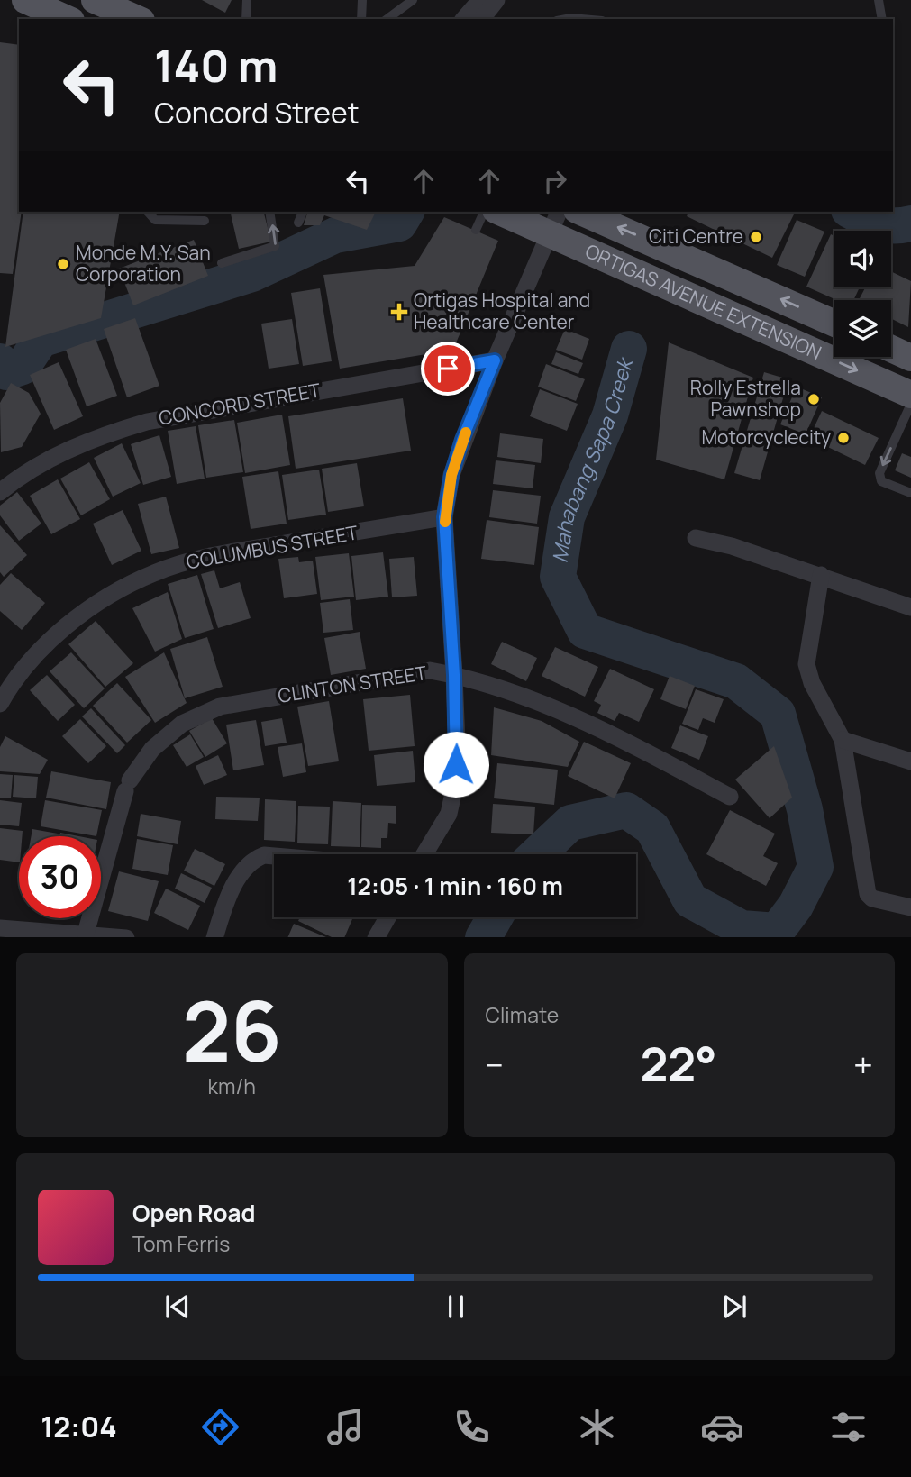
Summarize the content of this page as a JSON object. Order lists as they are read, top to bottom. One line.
{"streets":{"main road":["ORTIGAS AVENUE EXTENSION"],"street":["CONCORD STREET","COLUMBUS STREET","CLINTON STREET"]},"water":["Mahabang Sapa Creek"],"places":{"other":["Citi Centre","Monde M.Y. San Corporation","Rolly Estrella Pawnshop","Motorcyclecity"],"health":["Ortigas Hospital and Healthcare Center"]},"page":{"turn":["140 m","Concord Street"],"limit":"30","trip":"12:05 · 1 min · 160 m","tile":[["26","km/h"],"Climate"],"heat":["−","22°","+"],"song":["Open Road","Tom Ferris"],"tabs":"12:04"}}
